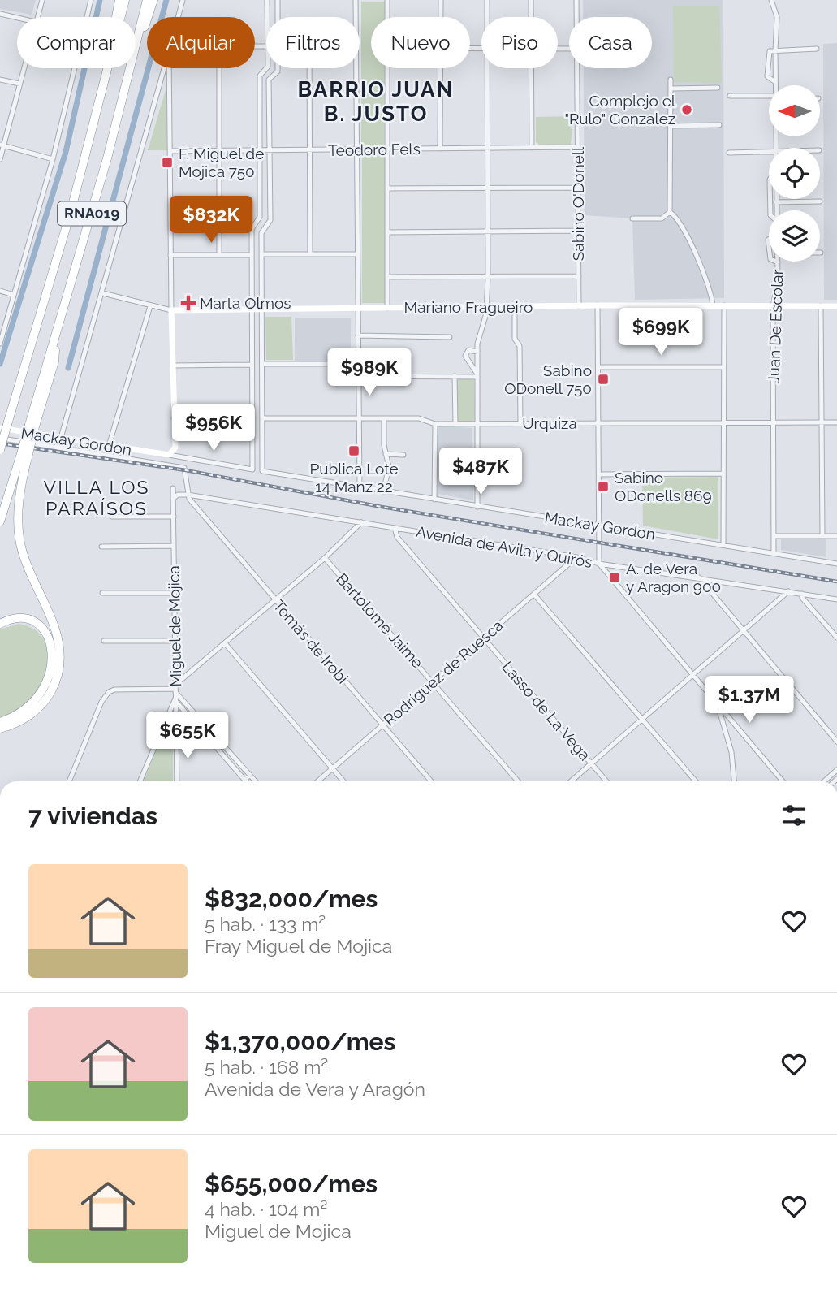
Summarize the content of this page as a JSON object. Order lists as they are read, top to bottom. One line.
{"streets":{"highway":["RNA019"],"main road":["Mariano Fragueiro","Mackay Gordon"],"street":["Teodoro Fels","Sabino O'Donell","Juan De Escolar","Urquiza","Avenida de Avila y Quirós","Bartolomé Jaime","Miguel de Mojica","Tomás de Irobi","Rodríguez de Ruesca","Lasso de La Vega"]},"crossings":[["Teodoro Fels","Sabino O'Donell"],["Sabino O'Donell","Mariano Fragueiro"],["Mariano Fragueiro","Juan De Escolar"],["Juan De Escolar","Urquiza"],["Juan De Escolar","Mackay Gordon"],["Urquiza","Mackay Gordon"],["Avenida de Avila y Quirós","Miguel de Mojica"],["Avenida de Avila y Quirós","Tomás de Irobi"],["Avenida de Avila y Quirós","Rodríguez de Ruesca"],["Avenida de Avila y Quirós","Lasso de La Vega"],["Bartolomé Jaime","Rodríguez de Ruesca"],["Tomás de Irobi","Rodríguez de Ruesca"],["Rodríguez de Ruesca","Lasso de La Vega"]],"districts":["BARRIO JUAN B. JUSTO","VILLA LOS PARAÍSOS"],"places":{"other":["Complejo el \"Rulo\" Gonzalez"],"transit":["F. Miguel de Mojica 750","Sabino ODonell 750","Publica Lote 14 Manz 22","Sabino ODonells 869","A. de Vera y Aragon 900"],"health":["Marta Olmos"]},"north":"left","page":{"chip":["Comprar","Alquilar","Filtros","Nuevo","Piso","Casa"],"price":["$832K","$699K","$989K","$956K","$487K","$1.37M","$655K"],"heading":"7 viviendas","list":[{"name":"$832,000/mes","note":"5 hab. · 133 m² · Fray Miguel de Mojica"},{"name":"$1,370,000/mes","note":"5 hab. · 168 m² · Avenida de Vera y Aragón"},{"name":"$655,000/mes","note":"4 hab. · 104 m² · Miguel de Mojica"}]}}
